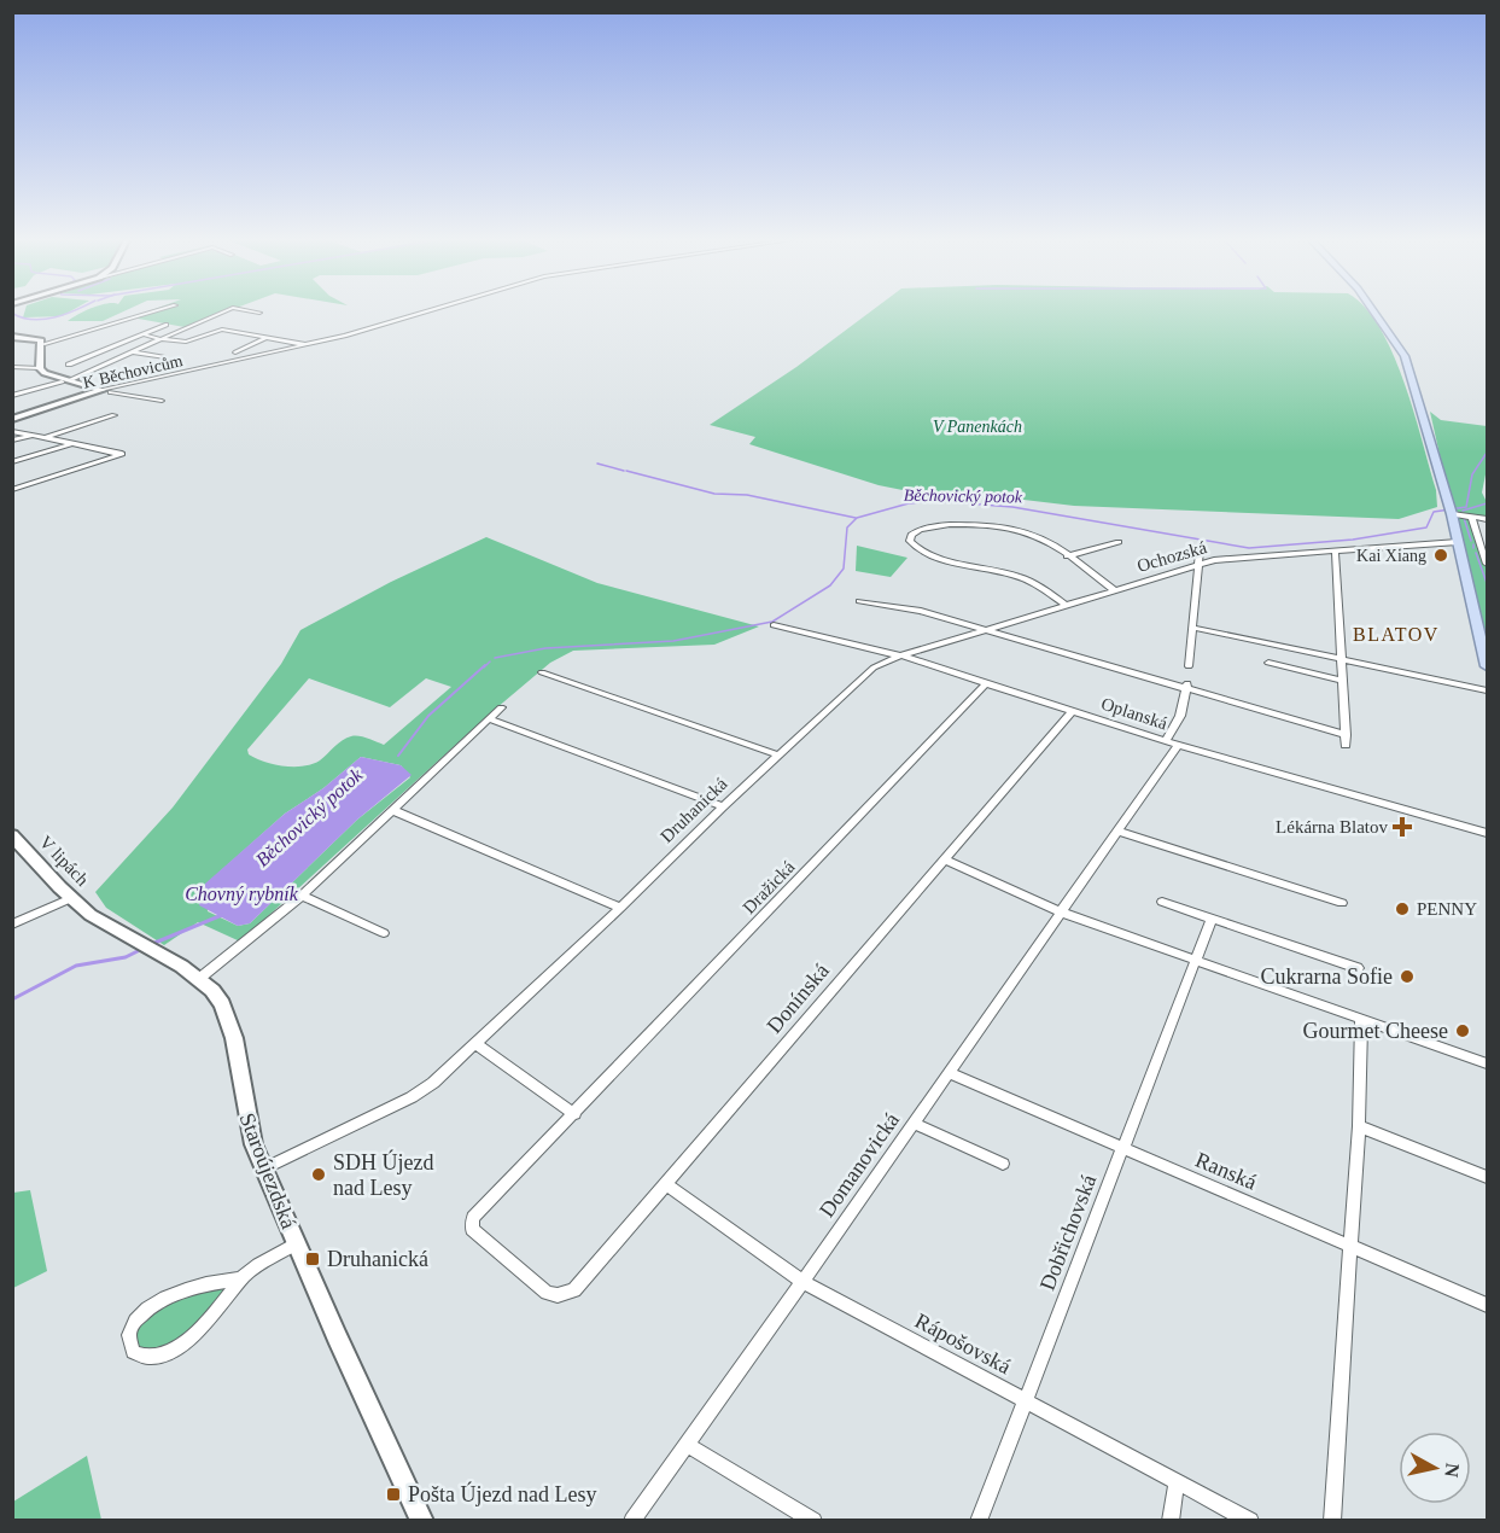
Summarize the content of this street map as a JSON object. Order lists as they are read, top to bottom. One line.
{"streets":{"street":["K Běchovicům","Ochozská","Oplanská","Druhanická","V lipách","Dražická","Donínská","Domanovická","Staroújezdská","Ranská","Dobřichovská","Rápošovská"]},"crossings":[["Ochozská","Oplanská"],["Ochozská","Druhanická"],["Oplanská","Druhanická"],["Oplanská","Dražická"],["Oplanská","Donínská"],["Oplanská","Domanovická"],["Druhanická","Staroújezdská"],["V lipách","Staroújezdská"],["Dražická","Donínská"],["Donínská","Rápošovská"],["Domanovická","Ranská"],["Domanovická","Rápošovská"],["Ranská","Dobřichovská"],["Dobřichovská","Rápošovská"]],"districts":["BLATOV"],"water":["Běchovický potok","Chovný rybník"],"parks":["V Panenkách"],"places":{"other":["Kai Xiang","PENNY","Cukrarna Sofie","Gourmet Cheese","SDH Újezd nad Lesy"],"health":["Lékárna Blatov"],"transit":["Druhanická","Pošta Újezd nad Lesy"]},"north":"right"}
